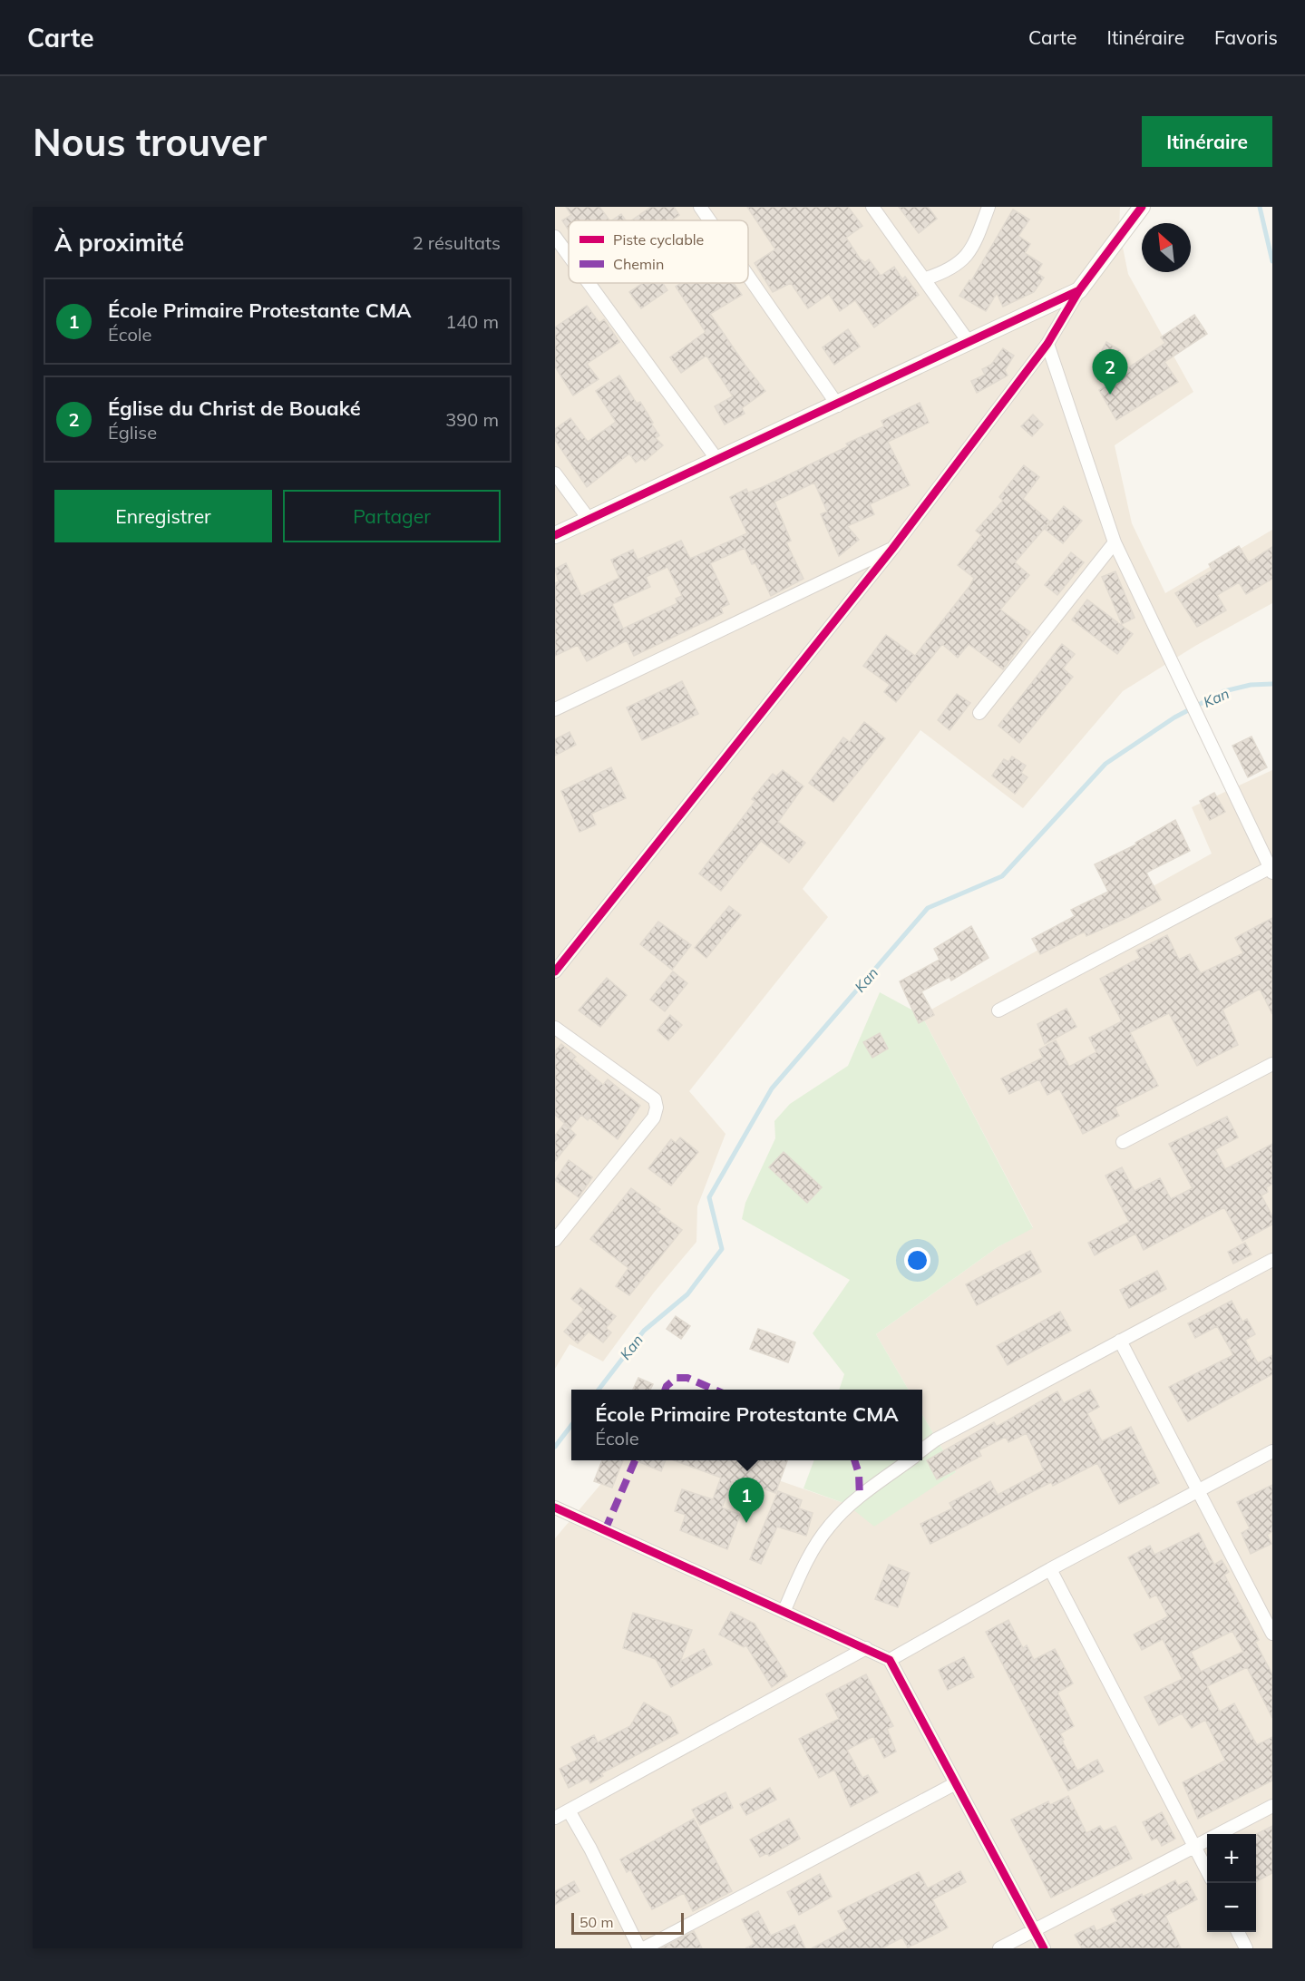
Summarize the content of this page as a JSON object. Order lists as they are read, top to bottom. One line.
{"water":["Kan"],"legend":["Piste cyclable","Chemin"],"scale_bar":"50 m","north":"top left","page":{"header":"Carte","nav":["Carte","Itinéraire","Favoris"],"buttons":["Itinéraire",["Enregistrer","Partager"]],"title":"Nous trouver","heading":["À proximité","2 résultats"],"list":[{"mark":"1","name":"École Primaire Protestante CMA","note":"École","value":"140 m"},{"mark":"2","name":"Église du Christ de Bouaké","note":"Église","value":"390 m"}],"pins":["2","1"],"popup":["École Primaire Protestante CMA","École"],"map_buttons":["+","−"],"scale":"50 m"}}
